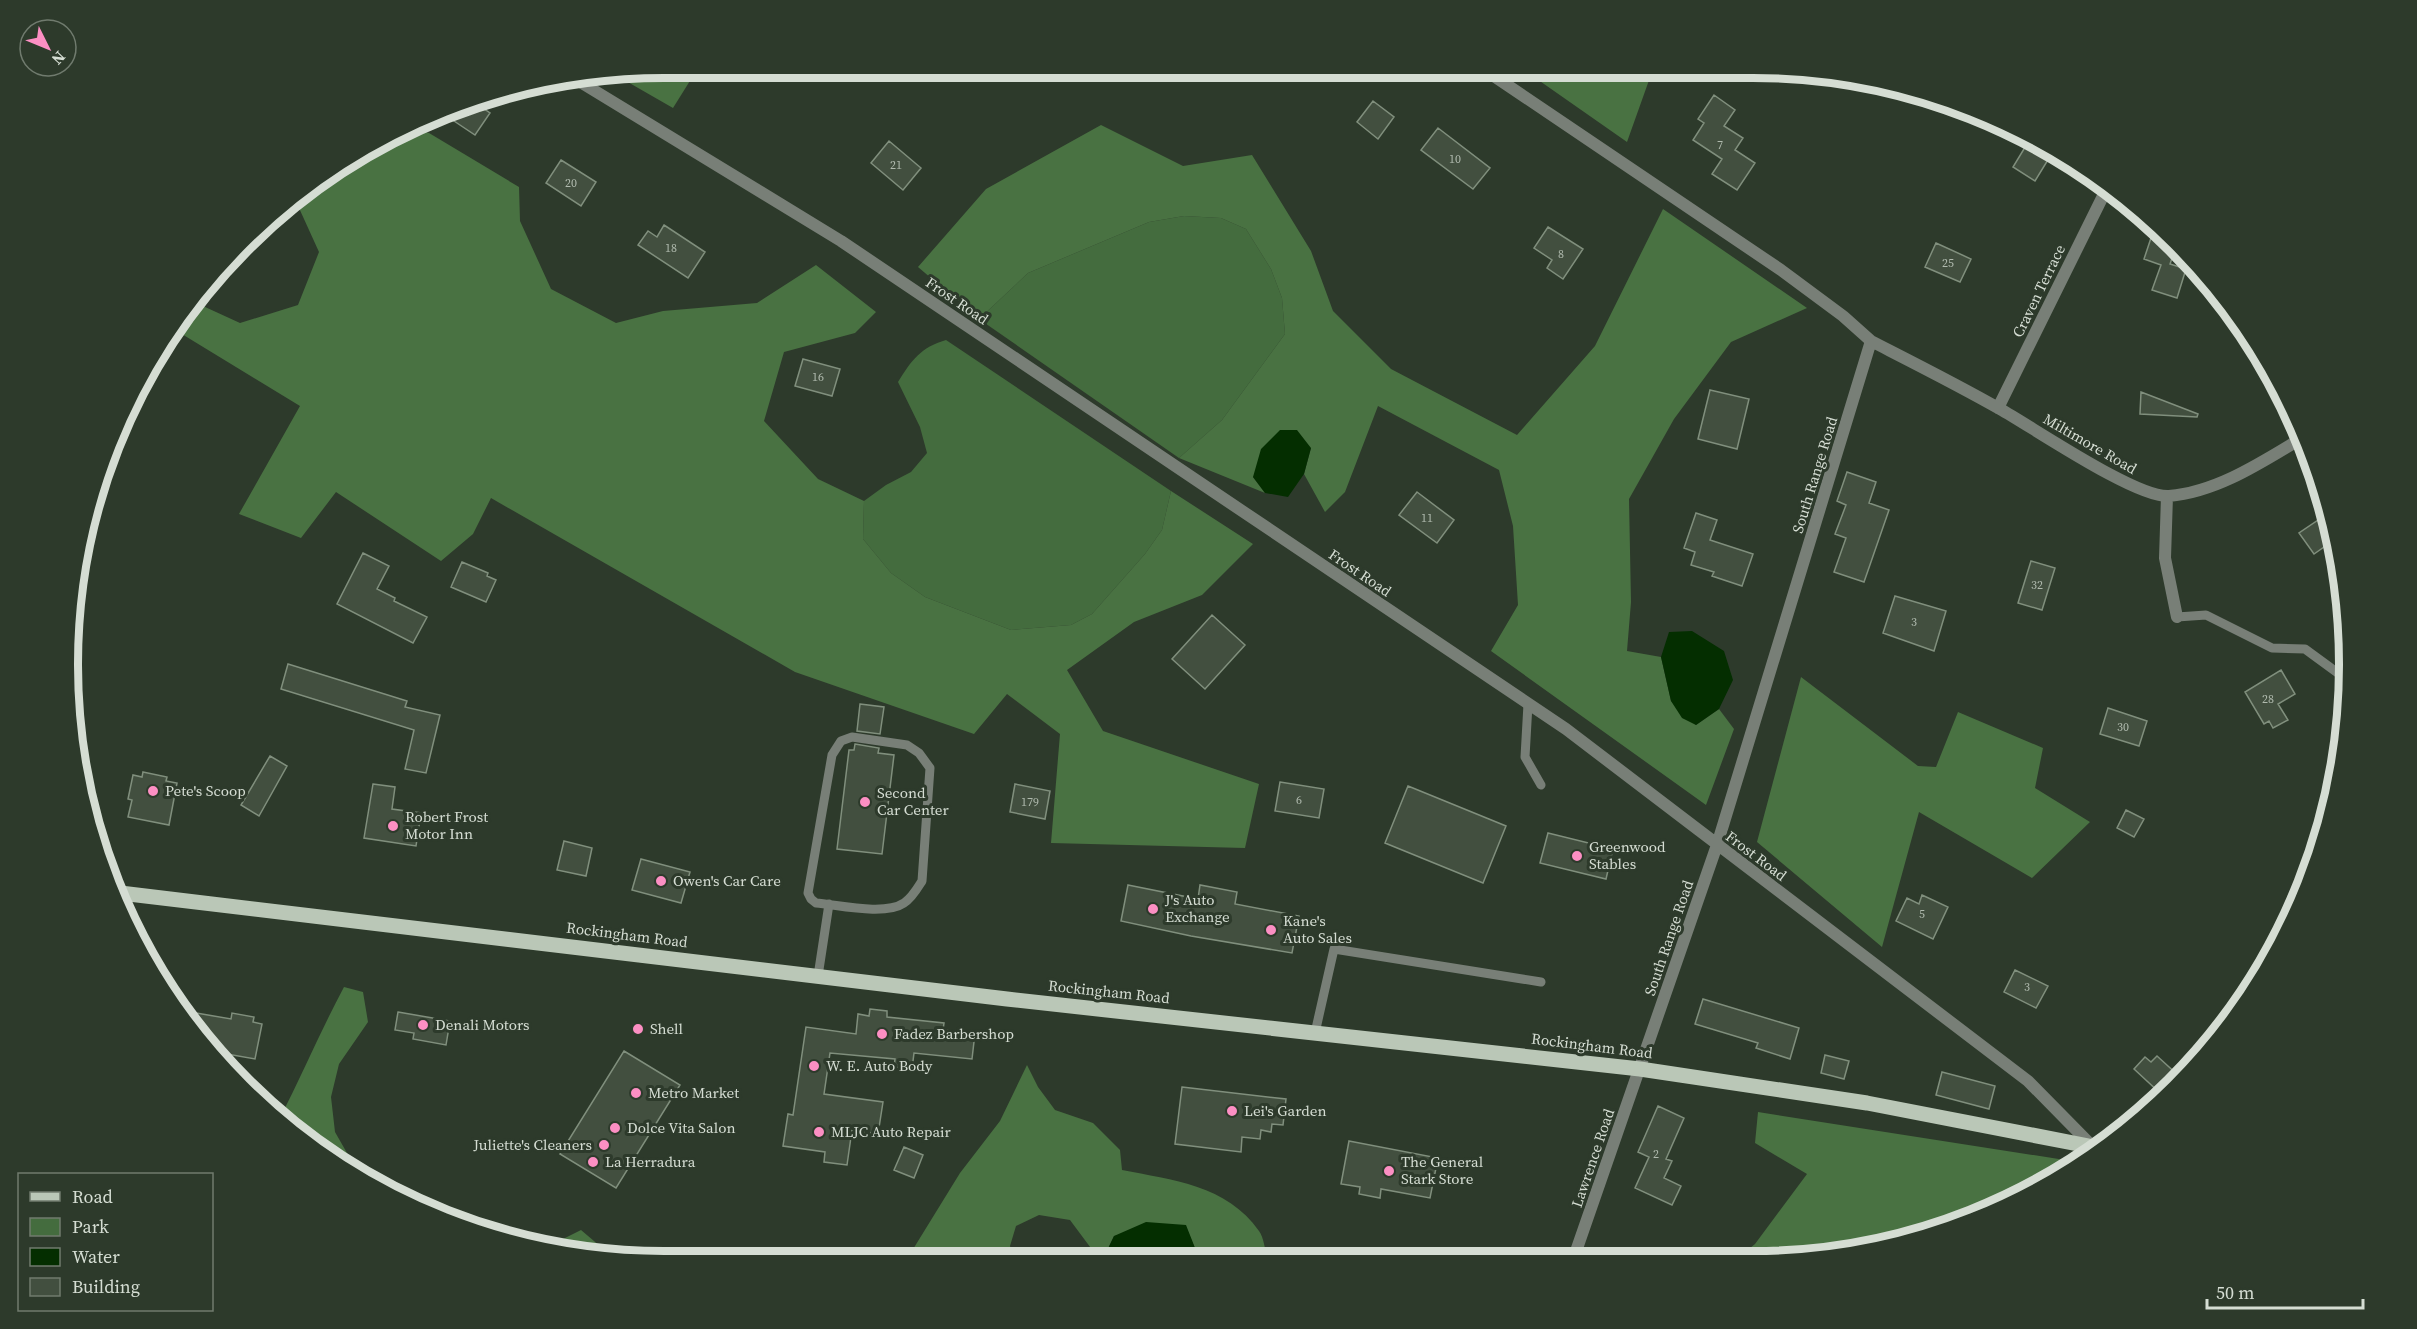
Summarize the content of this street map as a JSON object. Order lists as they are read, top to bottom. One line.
{"streets":{"main road":["Rockingham Road"],"street":["Craven Terrace","Frost Road","Miltimore Road","South Range Road","Lawrence Road"]},"crossings":[["Craven Terrace","Miltimore Road"],["Frost Road","South Range Road"],["Miltimore Road","South Range Road"],["South Range Road","Rockingham Road"],["South Range Road","Lawrence Road"],["Rockingham Road","Lawrence Road"]],"places":["Pete's Scoop","Second Car Center","Robert Frost Motor Inn","Greenwood Stables","Owen's Car Care","J's Auto Exchange","Kane's Auto Sales","Denali Motors","Shell","Fadez Barbershop","W. E. Auto Body","Metro Market","Lei's Garden","Dolce Vita Salon","MLJC Auto Repair","Juliette's Cleaners","La Herradura","The General Stark Store"],"house_numbers":["7","10","21","20","18","8","25","16","11","32","3","28","30","6","179","5","3","2"],"legend":["Road","Park","Water","Building"],"scale_bar":"50 m","north":"bottom right"}
